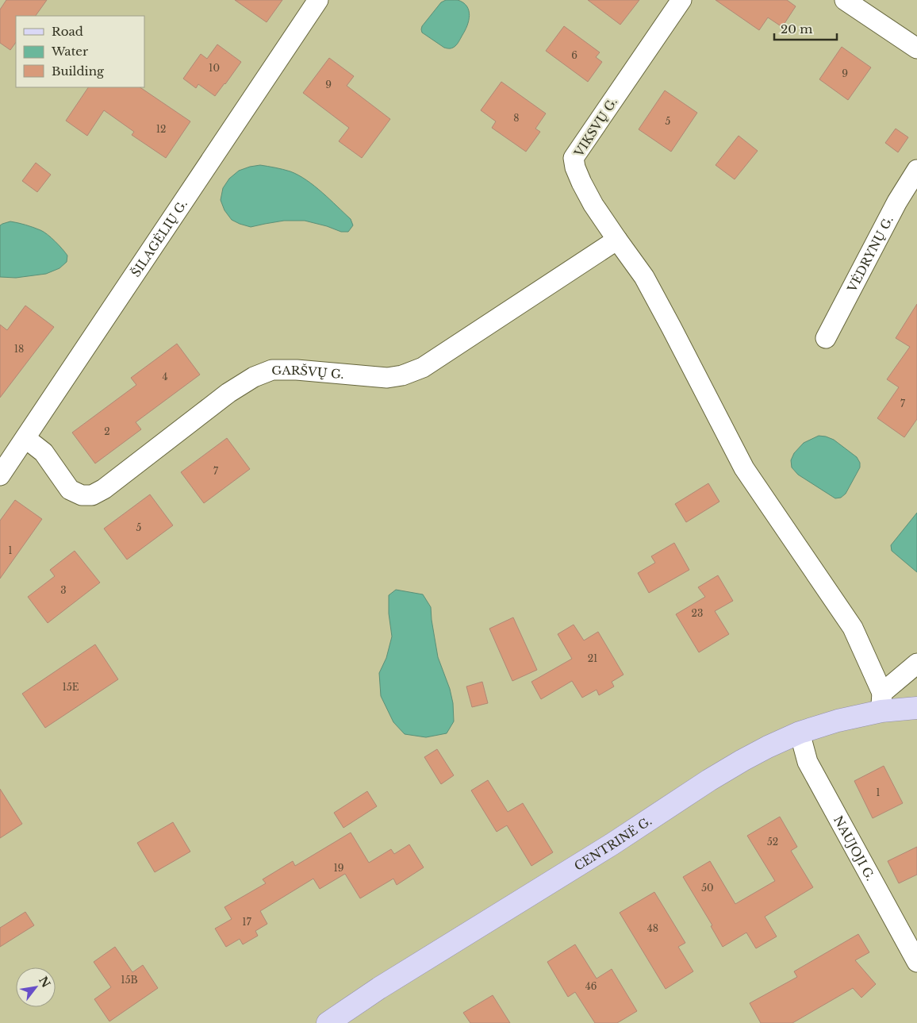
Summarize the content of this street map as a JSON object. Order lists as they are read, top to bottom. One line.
{"streets":{"main road":["CENTRINĖ G."],"street":["VIKSVŲ G.","ŠILAGĖLIŲ G.","VĖDRYNŲ G.","GARŠVŲ G.","NAUJOJI G."]},"crossings":[["VIKSVŲ G.","GARŠVŲ G."],["VIKSVŲ G.","CENTRINĖ G."],["ŠILAGĖLIŲ G.","GARŠVŲ G."],["CENTRINĖ G.","NAUJOJI G."]],"house_numbers":["6","10","9","9","8","5","12","18","4","7","2","7","5","1","3","23","21","15E","1","52","19","50","17","48","15B","46"],"legend":["Road","Water","Building"],"scale_bar":"20 m","north":"top right"}
